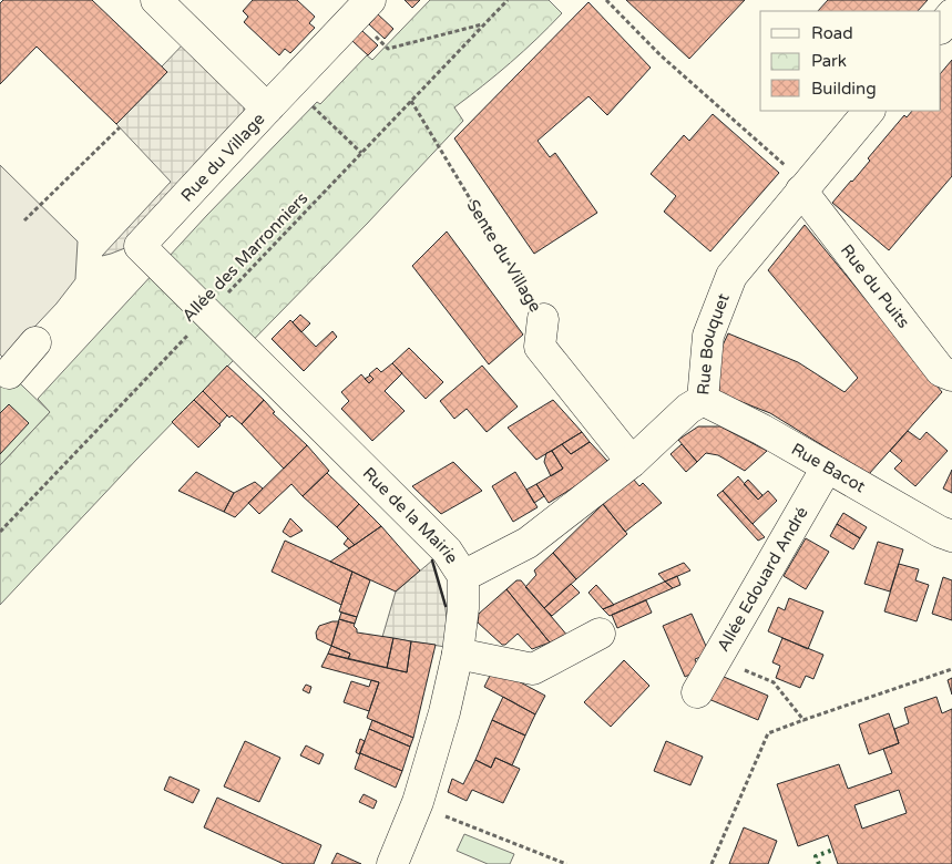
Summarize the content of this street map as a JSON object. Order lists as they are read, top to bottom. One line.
{"streets":{"street":["Rue du Village","Sente du Village","Rue du Puits","Rue Bouquet","Rue Bacot","Rue de la Mairie","Allée Edouard André"],"path":["Allée des Marronniers"]},"crossings":[["Rue du Village","Rue de la Mairie"],["Sente du Village","Allée des Marronniers"],["Sente du Village","Rue Bouquet"],["Allée des Marronniers","Rue de la Mairie"],["Rue du Puits","Rue Bouquet"],["Rue Bouquet","Rue Bacot"],["Rue Bouquet","Rue de la Mairie"],["Rue Bacot","Allée Edouard André"]],"legend":["Road","Park","Building"]}
